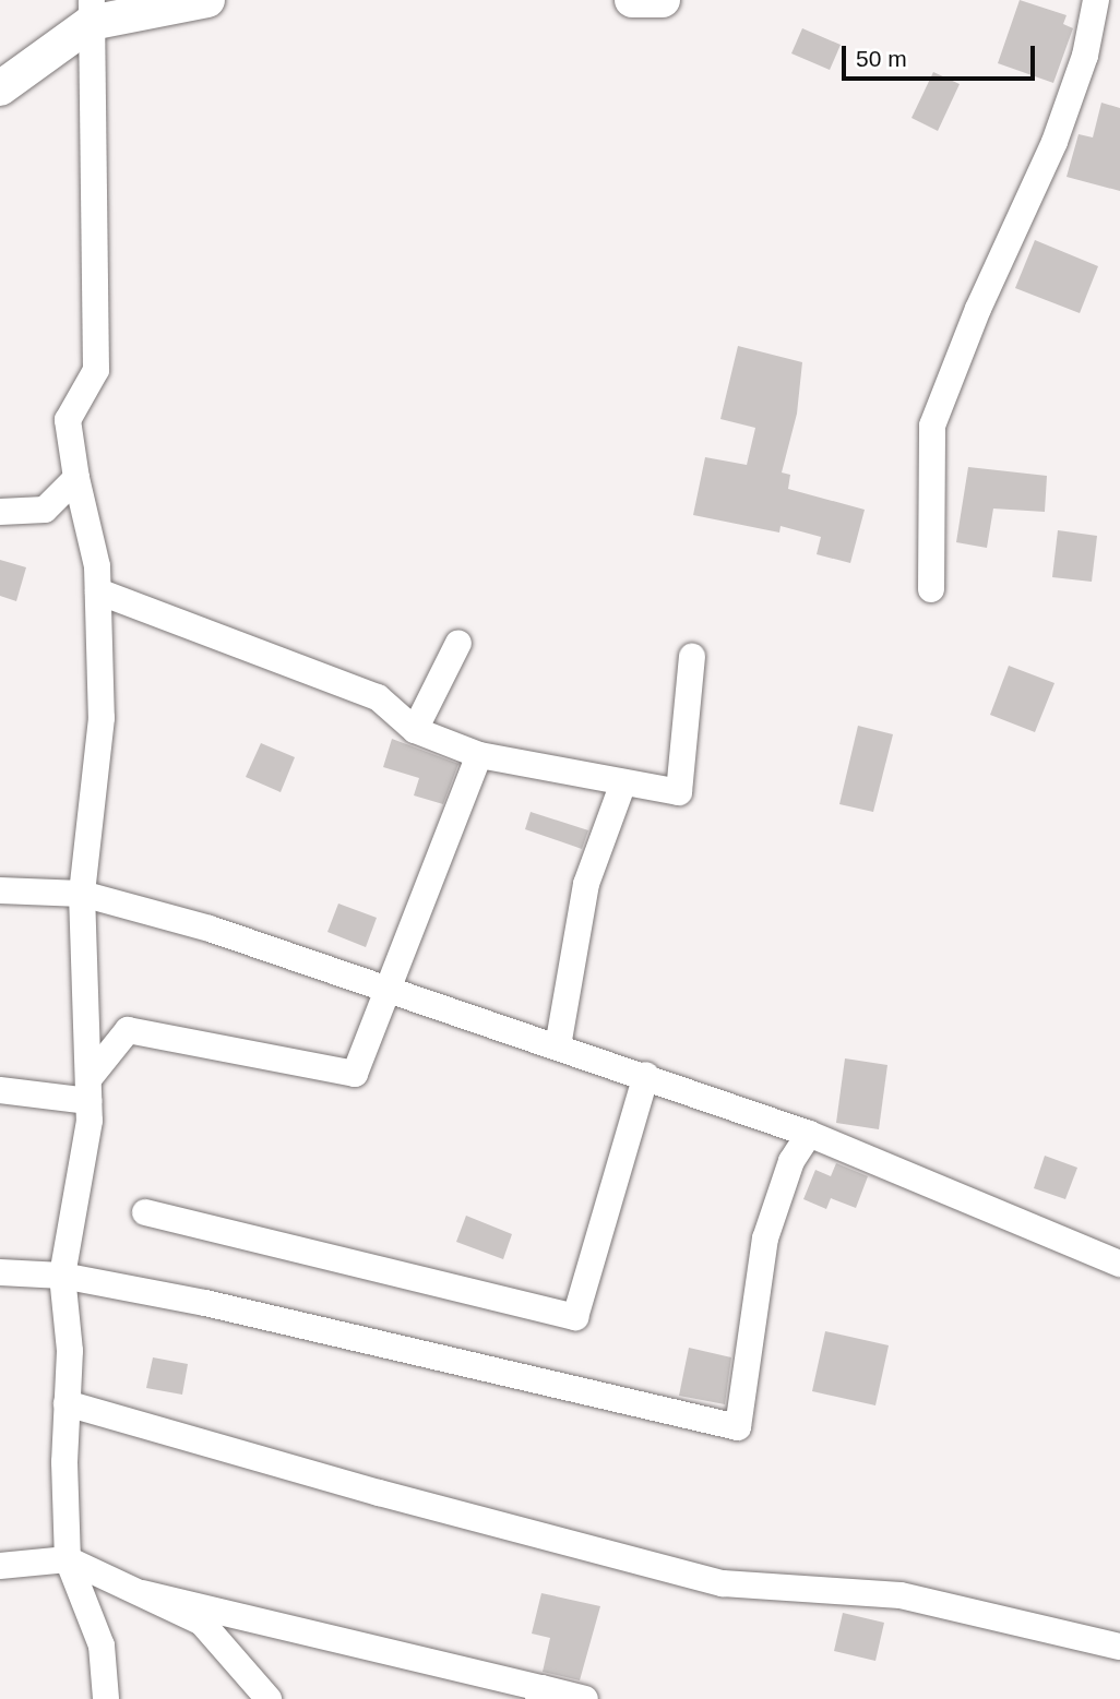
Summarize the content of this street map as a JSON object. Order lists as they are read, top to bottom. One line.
{"scale_bar":"50 m"}
